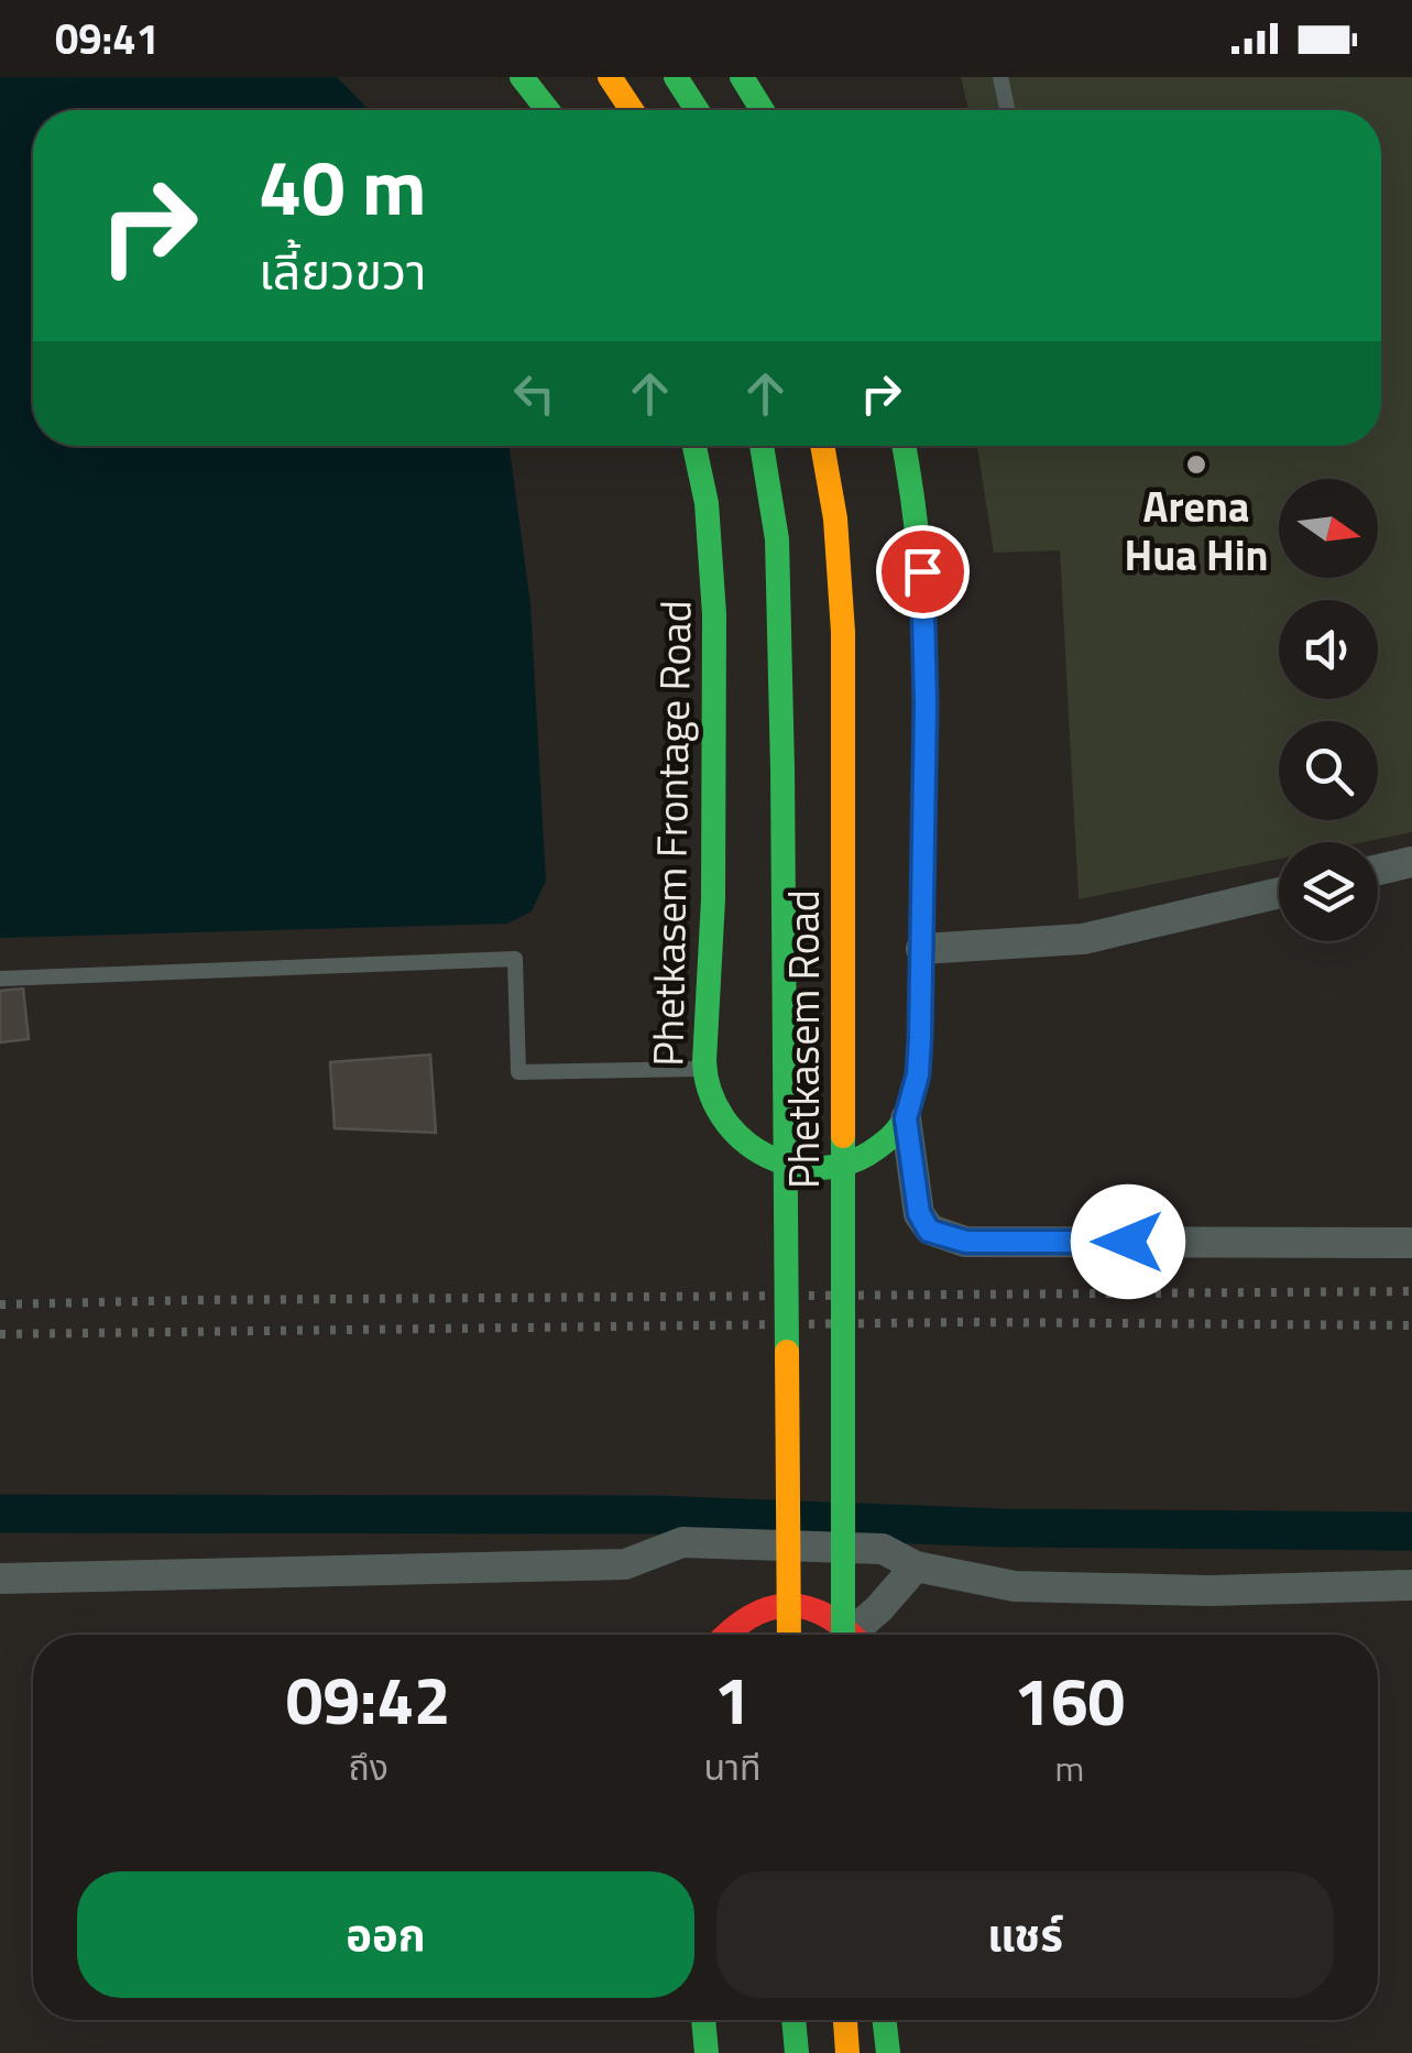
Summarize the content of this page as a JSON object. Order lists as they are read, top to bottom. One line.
{"streets":{"main road":["Phetkasem Frontage Road","Phetkasem Road"]},"places":["Arena Hua Hin"],"north":"right","page":{"status":"09:41","turn":["40 m","เลี้ยวขวา"],"eta":["09:42","ถึง","1","นาที","160","m"],"buttons":["ออก","แชร์"]}}
